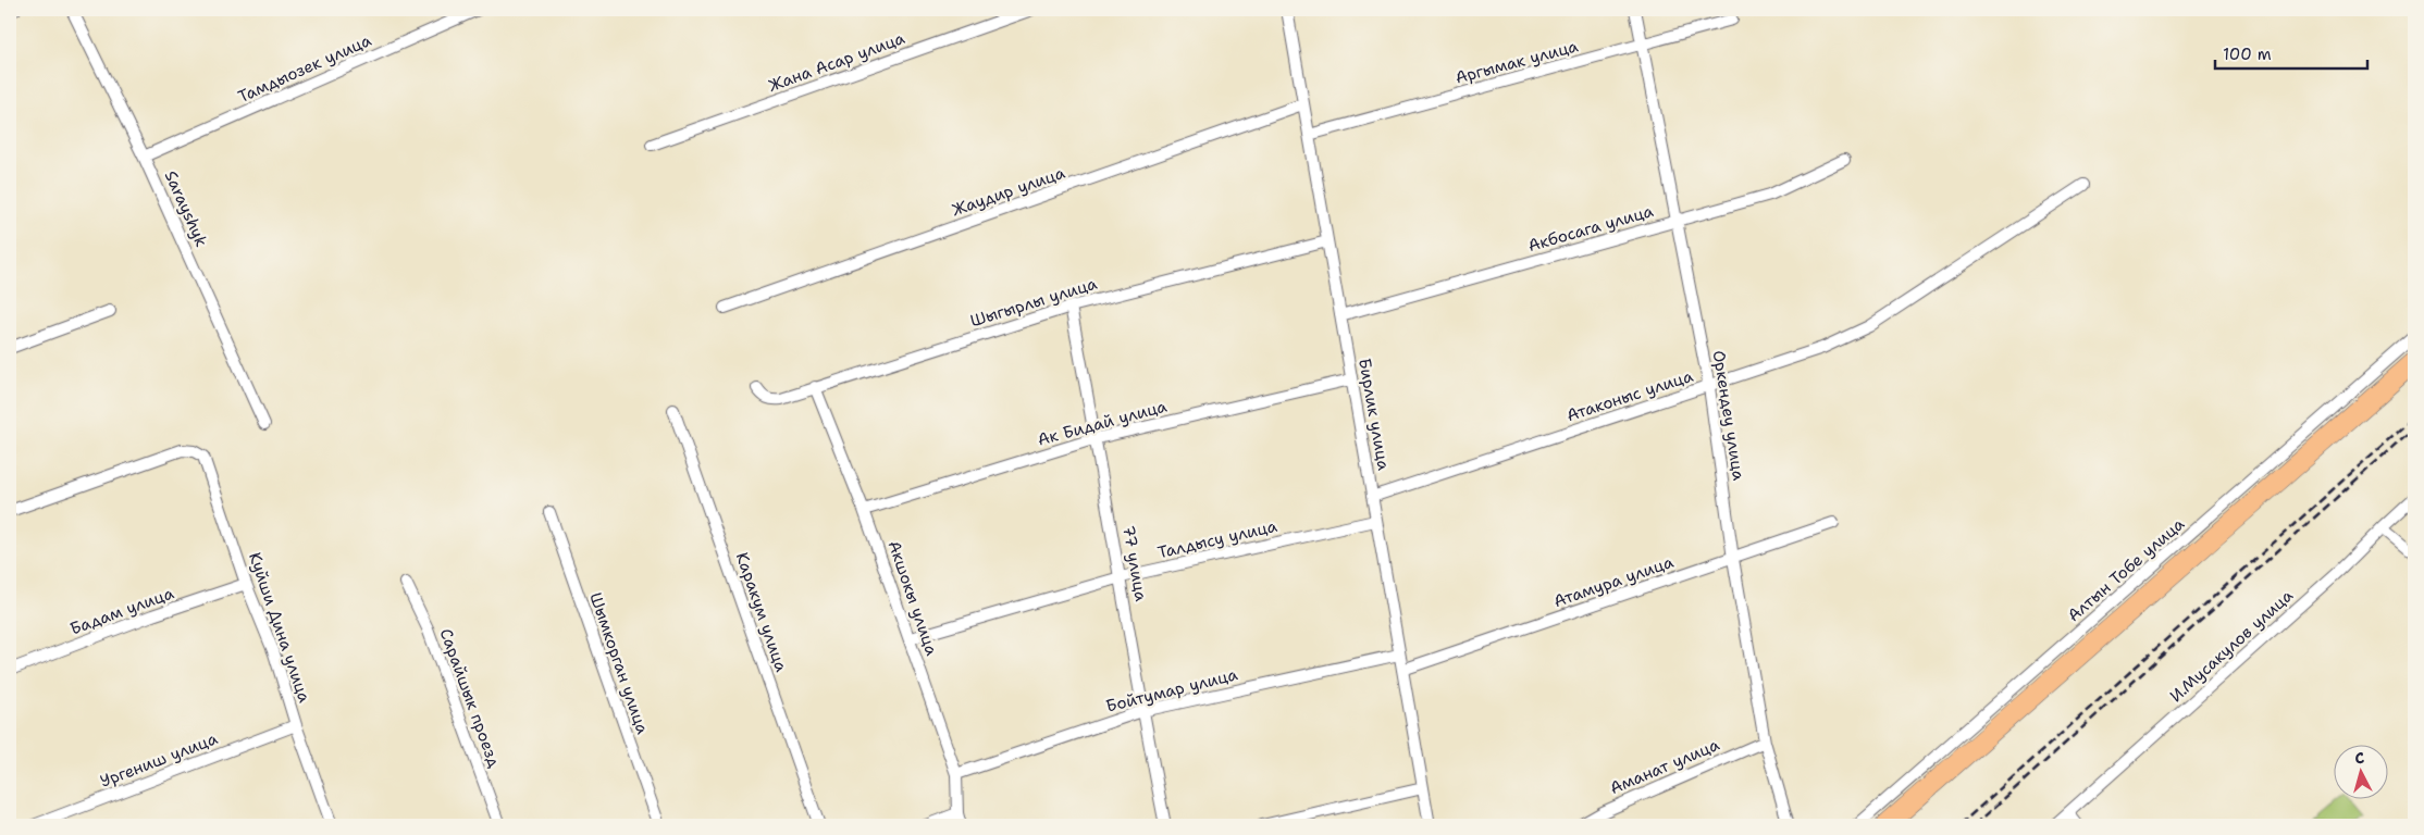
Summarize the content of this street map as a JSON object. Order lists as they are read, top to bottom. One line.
{"streets":{"street":["Жана Асар улица","Аргымак улица","Тамдыозек улица","Жаудир улица","Sarayshyk","Акбосага улица","Шыгырлы улица","Атаконыс улица","Бирлик улица","Оркендеу улица","Ак Бидай улица","Талдысу улица","77 улица","Алтын Тобе улица","Атамура улица","Акшокы улица","Бадам улица","Каракум улица","Куйши Дина улица","И.Мусакулов улица","Шымкорган улица","Бойтумар улица","Сарайшык проезд","Ургениш улица","Аманат улица"]},"crossings":[["Аргымак улица","Бирлик улица"],["Аргымак улица","Оркендеу улица"],["Тамдыозек улица","Sarayshyk"],["Жаудир улица","Бирлик улица"],["Акбосага улица","Бирлик улица"],["Акбосага улица","Оркендеу улица"],["Шыгырлы улица","Бирлик улица"],["Шыгырлы улица","77 улица"],["Шыгырлы улица","Акшокы улица"],["Атаконыс улица","Бирлик улица"],["Атаконыс улица","Оркендеу улица"],["Бирлик улица","Ак Бидай улица"],["Бирлик улица","Талдысу улица"],["Бирлик улица","Атамура улица"],["Бирлик улица","Бойтумар улица"],["Оркендеу улица","Атамура улица"],["Оркендеу улица","Аманат улица"],["Ак Бидай улица","77 улица"],["Ак Бидай улица","Акшокы улица"],["Талдысу улица","77 улица"],["Талдысу улица","Акшокы улица"],["77 улица","Бойтумар улица"],["Акшокы улица","Бойтумар улица"],["Бадам улица","Куйши Дина улица"],["Куйши Дина улица","Ургениш улица"]],"scale_bar":"100 m","north":"top"}
